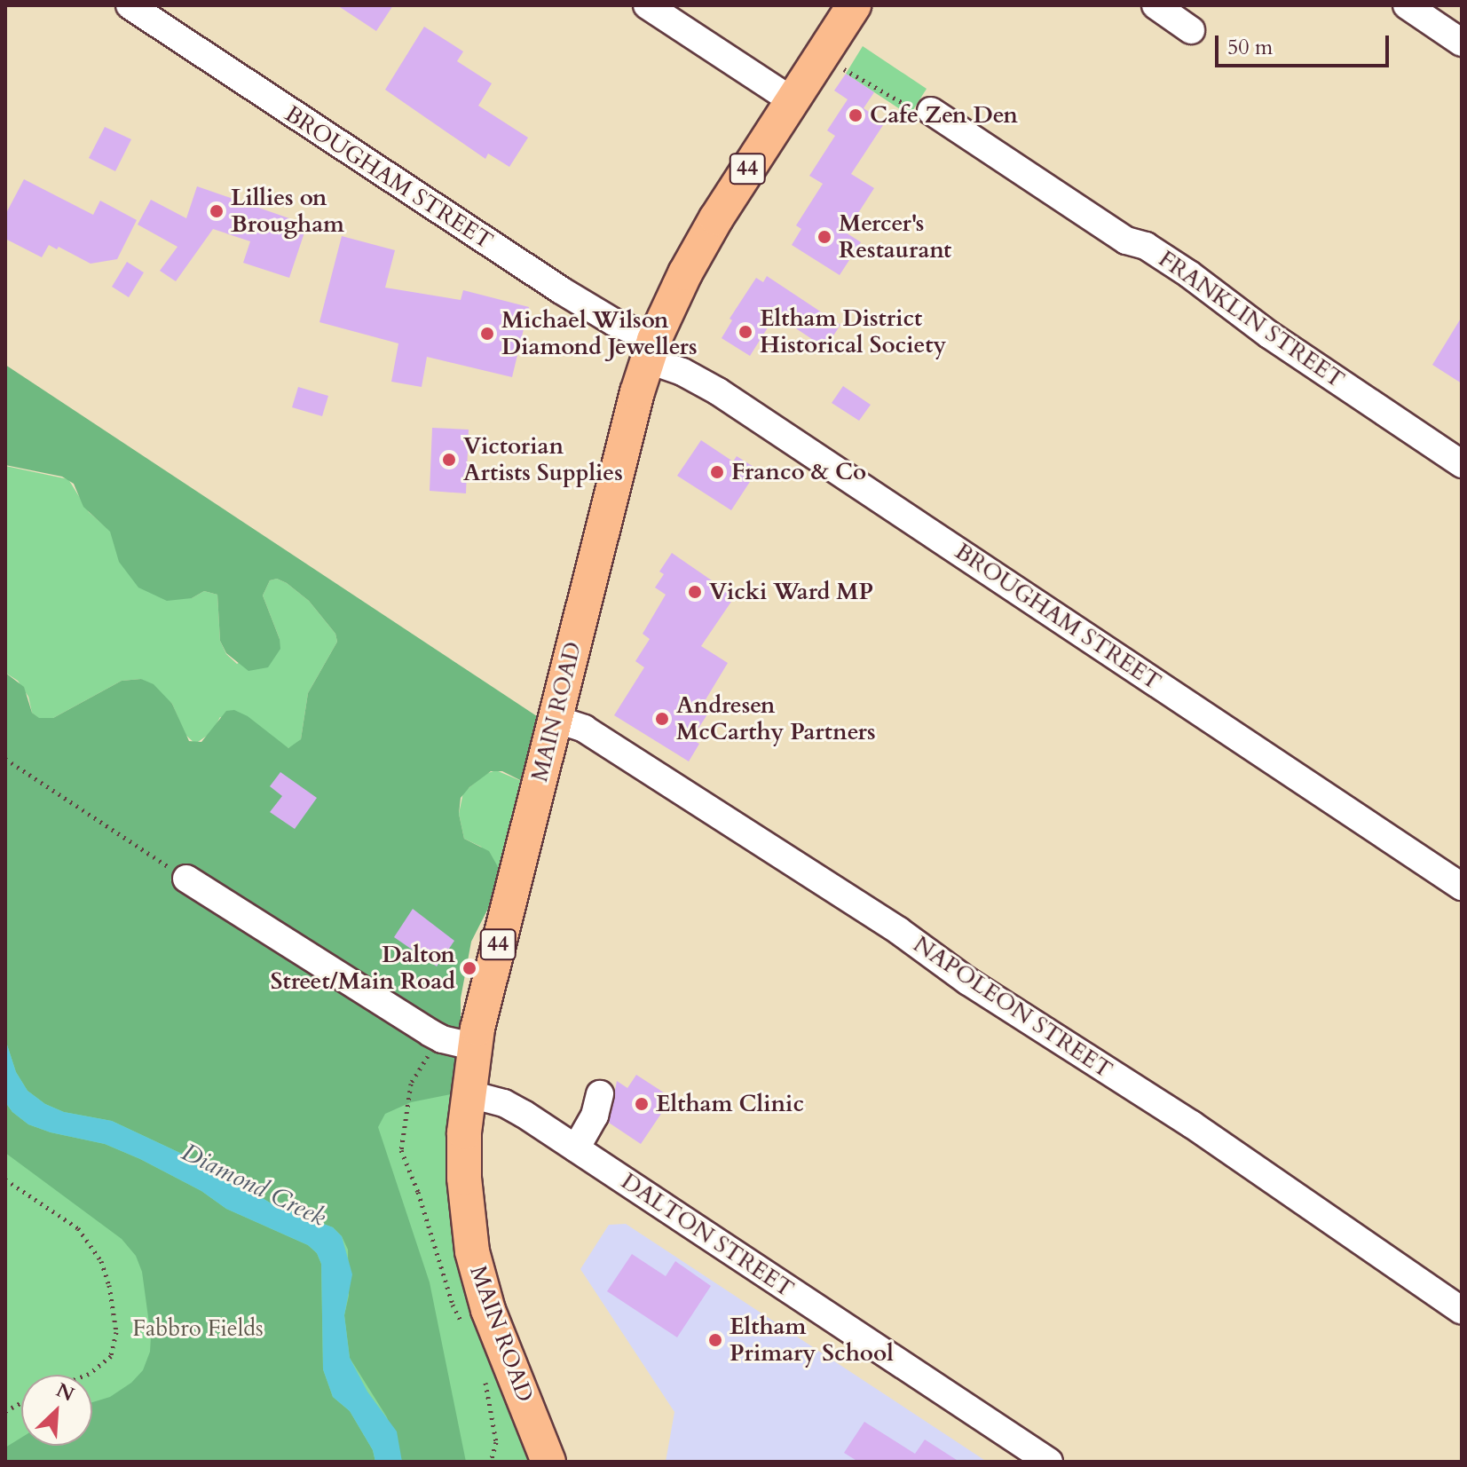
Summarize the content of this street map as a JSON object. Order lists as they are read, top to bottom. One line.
{"streets":{"main road":["44","MAIN ROAD"],"street":["BROUGHAM STREET","FRANKLIN STREET","NAPOLEON STREET","DALTON STREET"]},"crossings":[["BROUGHAM STREET","MAIN ROAD"],["MAIN ROAD","NAPOLEON STREET"],["MAIN ROAD","DALTON STREET"]],"water":["Diamond Creek"],"parks":["Fabbro Fields"],"places":["Cafe Zen Den","Lillies on Brougham","Mercer's Restaurant","Eltham District Historical Society","Michael Wilson Diamond Jewellers","Victorian Artists Supplies","Franco & Co","Vicki Ward MP","Andresen McCarthy Partners","Dalton Street/Main Road","Eltham Clinic","Eltham Primary School"],"scale_bar":"50 m","north":"top right"}
